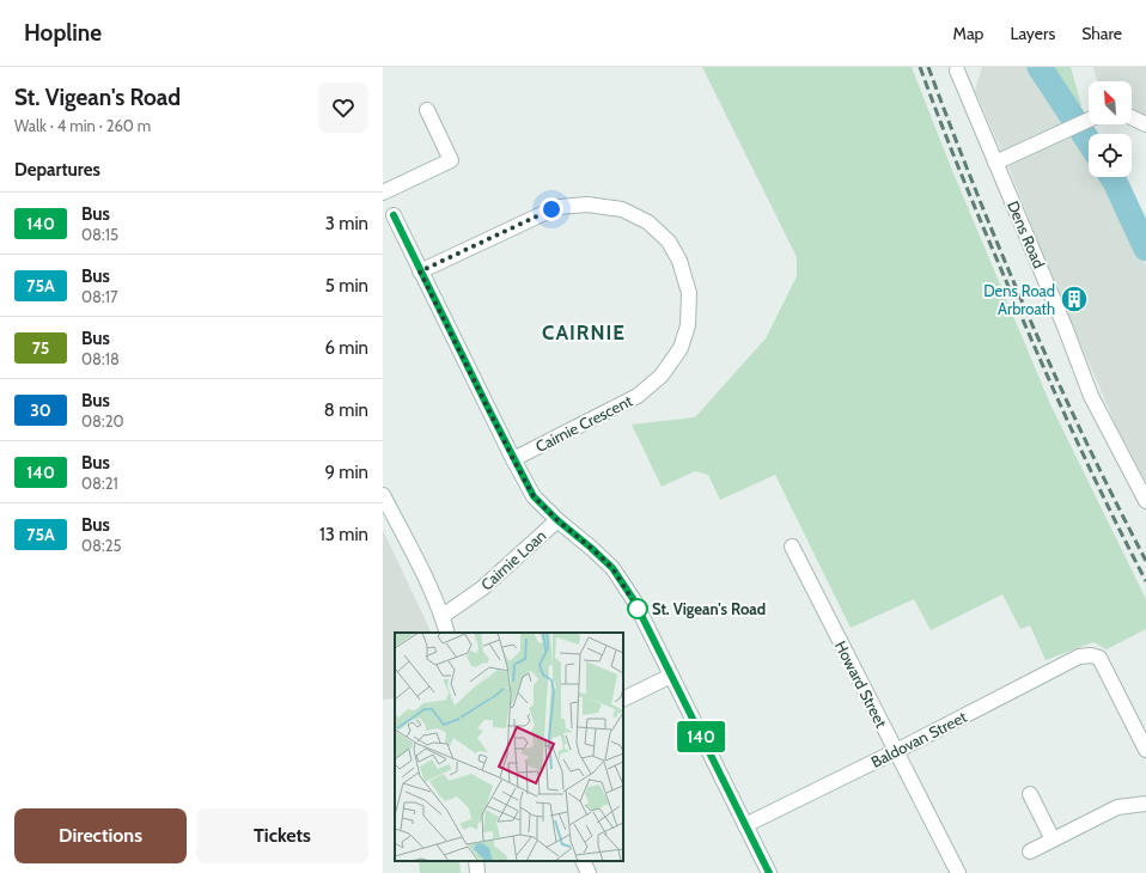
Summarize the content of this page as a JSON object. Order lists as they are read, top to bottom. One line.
{"streets":{"street":["Dens Road","Cairnie Crescent","Cairnie Loan","Howard Street","Baldovan Street"]},"crossings":[["Cairnie Crescent","Cairnie Loan"],["Howard Street","Baldovan Street"]],"districts":["CAIRNIE"],"places":{"building":["Dens Road Arbroath"],"other":["St. Vigean's Road"]},"lines":["bus line 140"],"north":"top left","page":{"header":"Hopline","nav":["Map","Layers","Share"],"heading":[["St. Vigean's Road","Walk · 4 min · 260 m"],"Departures"],"on_map":"140","list":[{"mark":"140","name":"Bus","note":"08:15","value":"3 min"},{"mark":"75A","name":"Bus","note":"08:17","value":"5 min"},{"mark":"75","name":"Bus","note":"08:18","value":"6 min"},{"mark":"30","name":"Bus","note":"08:20","value":"8 min"},{"mark":"140","name":"Bus","note":"08:21","value":"9 min"},{"mark":"75A","name":"Bus","note":"08:25","value":"13 min"}],"buttons":["Directions","Tickets"]}}
